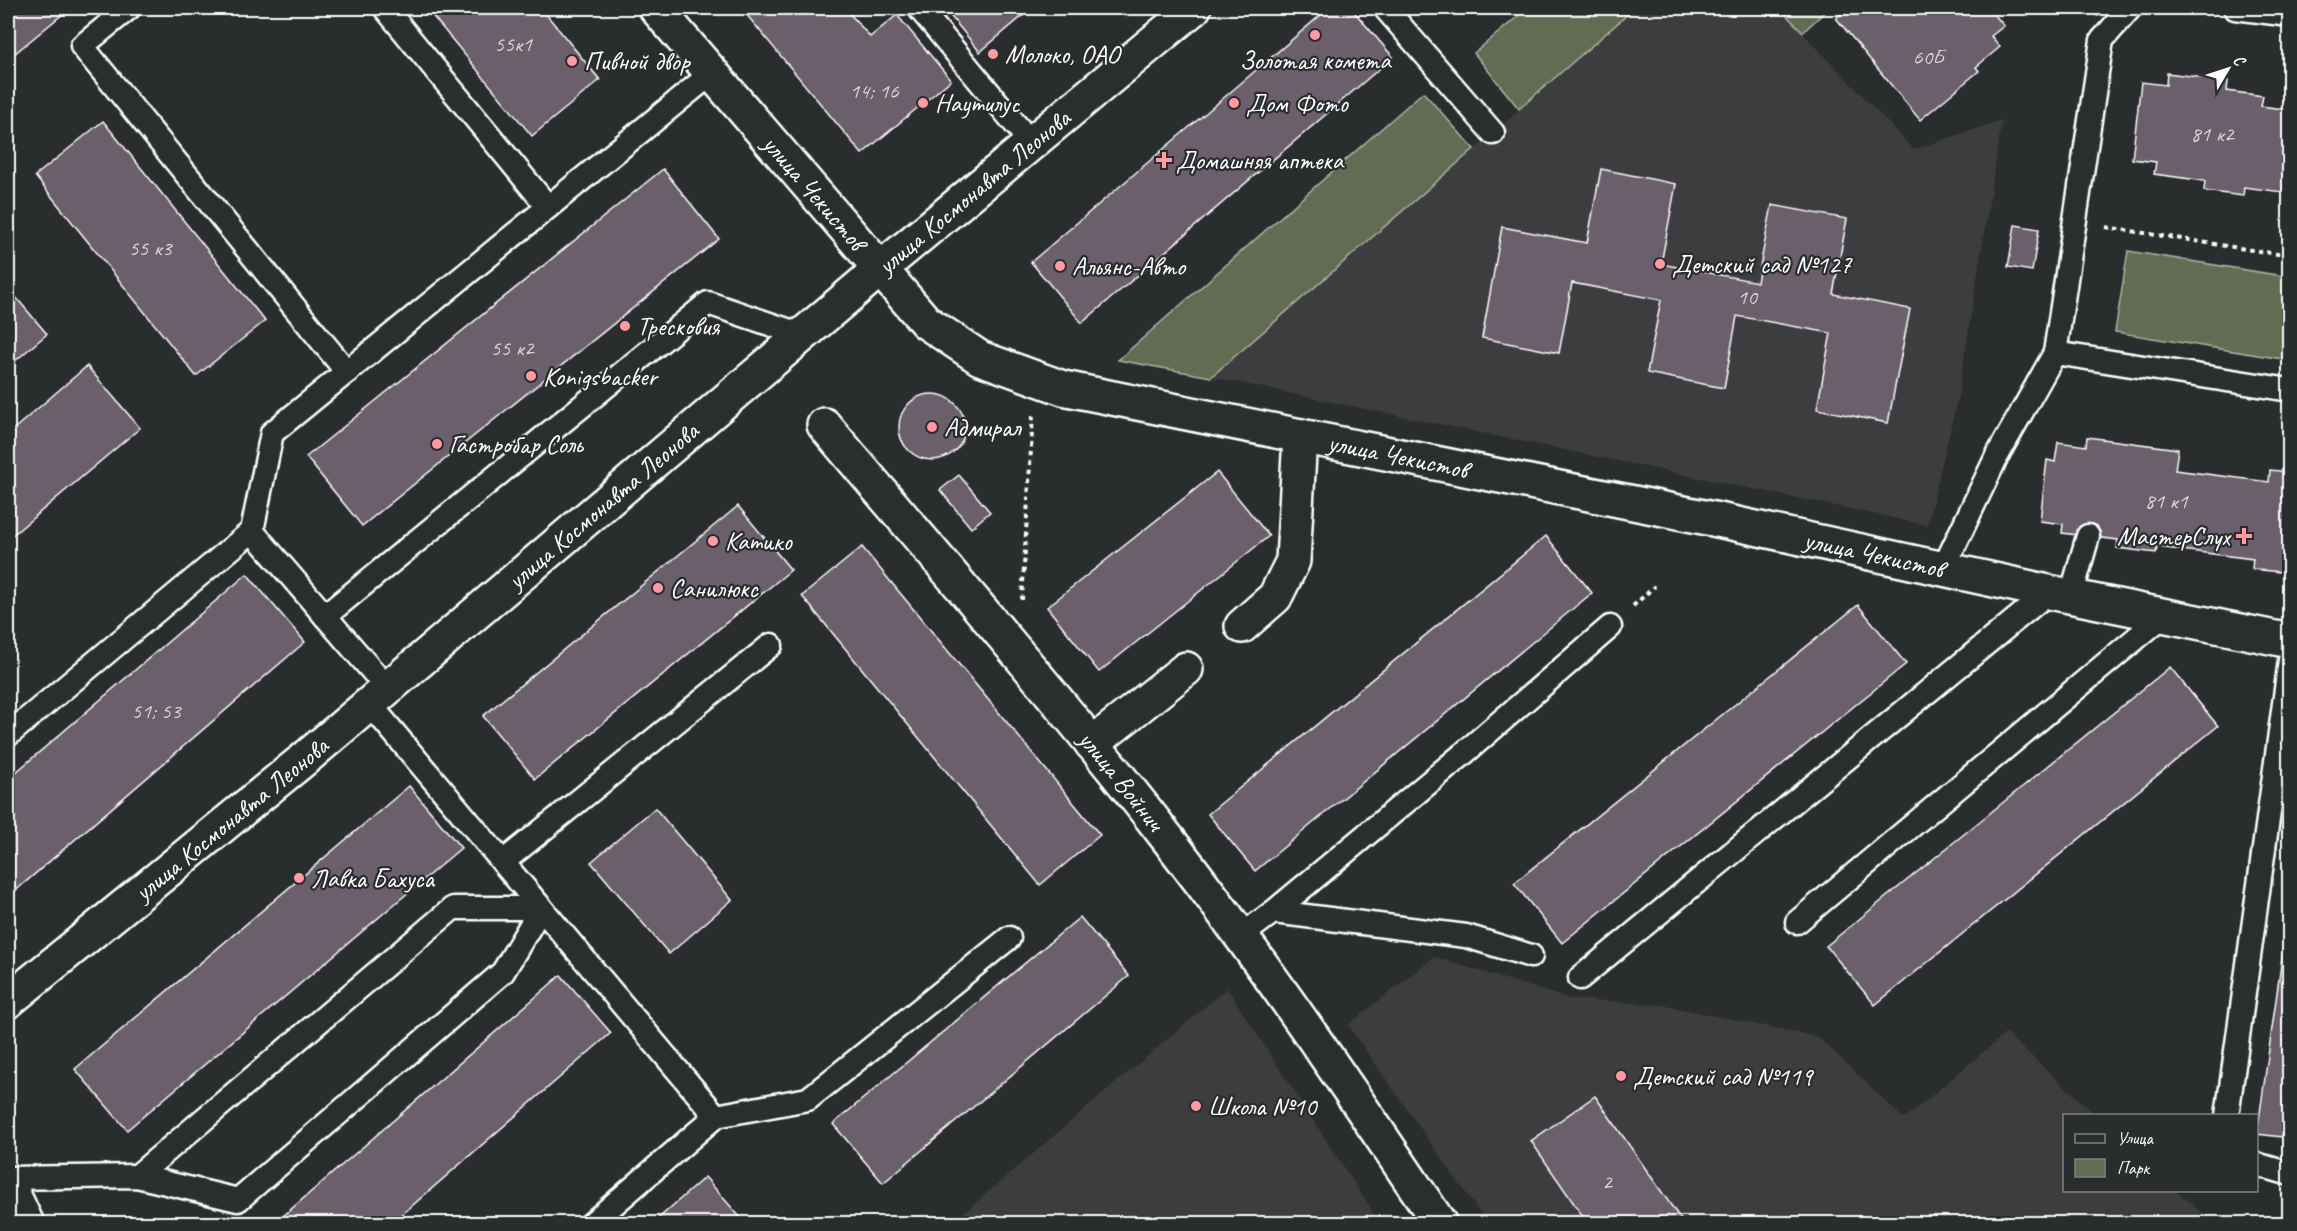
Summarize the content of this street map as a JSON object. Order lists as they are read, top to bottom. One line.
{"streets":{"street":["улица Космонавта Леонова","улица Чекистов","улица Войнич"]},"crossings":[["улица Космонавта Леонова","улица Чекистов"]],"places":{"other":["Золотая комета","Молоко, ОАО","Пивной двор","Наутилус","Дом Фото","Детский сад №127","Альянс-Авто","Тресковия","Konigsbacker","Адмирал","Гастробар Соль","Катико","Санилюкс","Лавка Бахуса","Детский сад №119","Школа №10"],"health":["Домашняя аптека","МастерСлух"]},"house_numbers":["55к1","60Б","14; 16","81 к2","55 к3","10","55 к2","81 к1","51; 53","2"],"legend":["Улица","Парк"],"north":"top right"}
